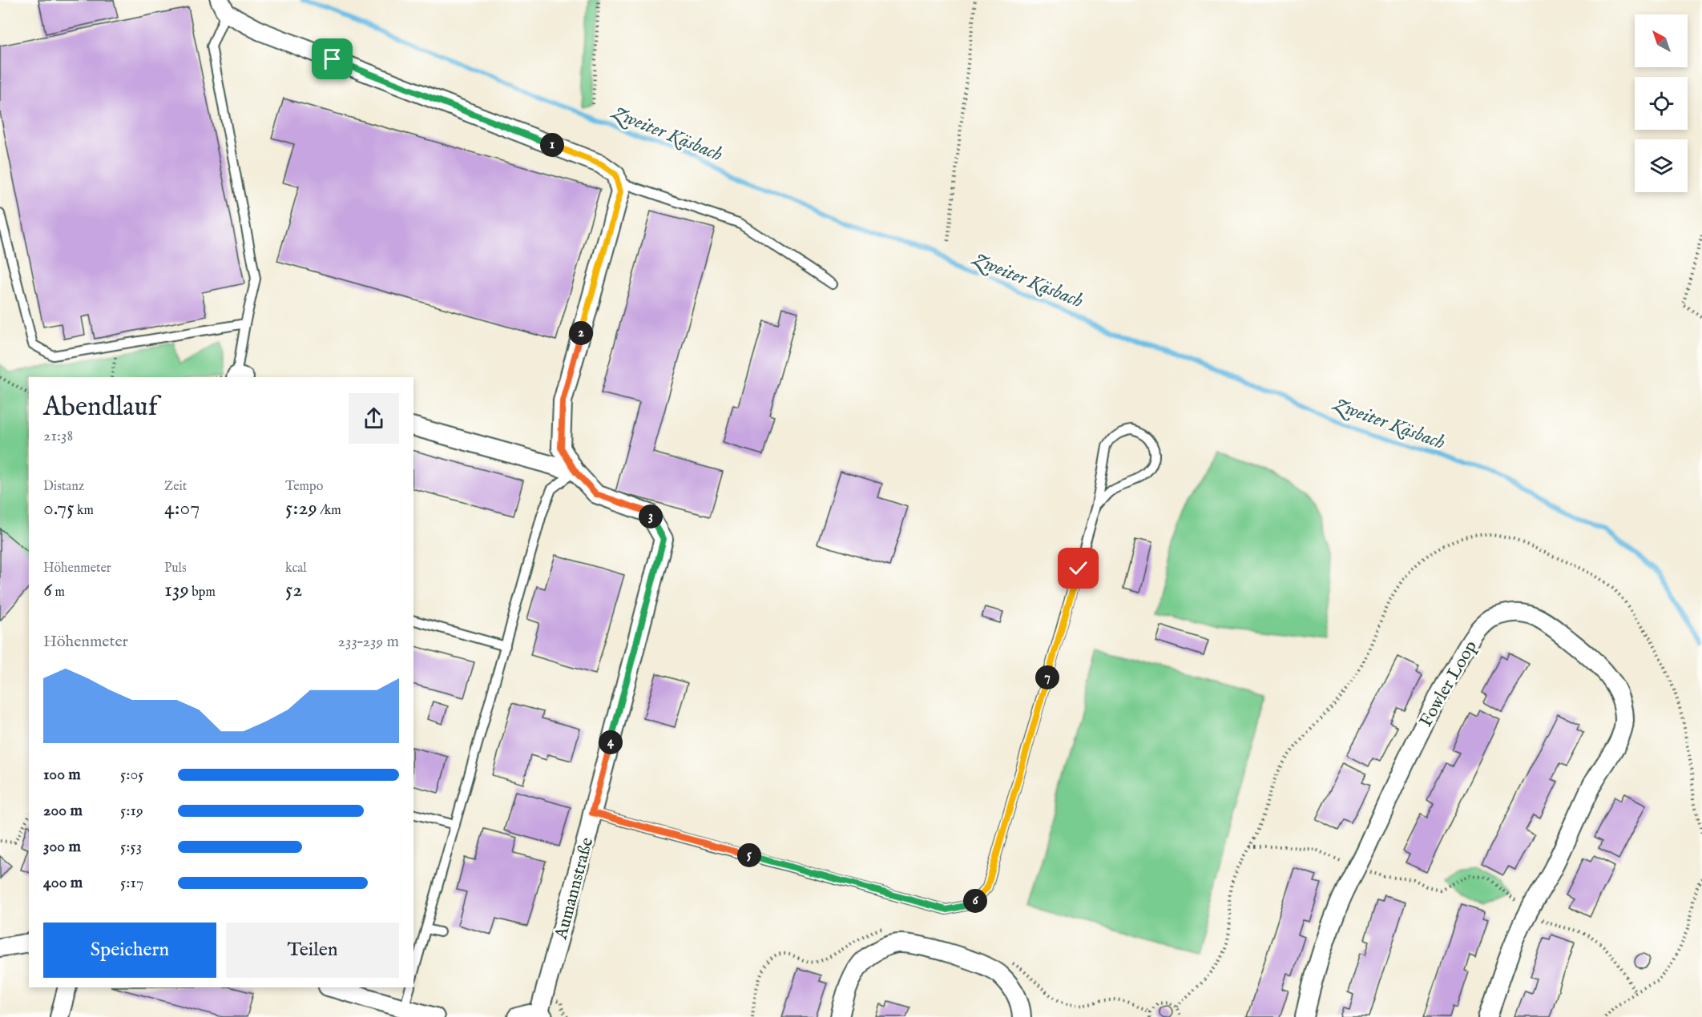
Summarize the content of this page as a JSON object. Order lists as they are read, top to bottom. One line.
{"streets":{"street":["Fowler Loop","Aumannstraße"]},"water":["Zweiter Käsbach"],"north":"top left","page":{"pins":["1","2","3","7","4","5","6"],"heading":["Abendlauf","21:38"],"stats":[["Distanz","0.75 km"],["Zeit","4:07"],["Tempo","5:29 /km"],["Höhenmeter","6 m"],["Puls","139 bpm"],["kcal","52"]],"chart":["Höhenmeter","233–239 m"],"list":[{"name":"100 m","note":"5:05"},{"name":"200 m","note":"5:19"},{"name":"300 m","note":"5:53"},{"name":"400 m","note":"5:17"}],"buttons":["Speichern","Teilen"]}}
